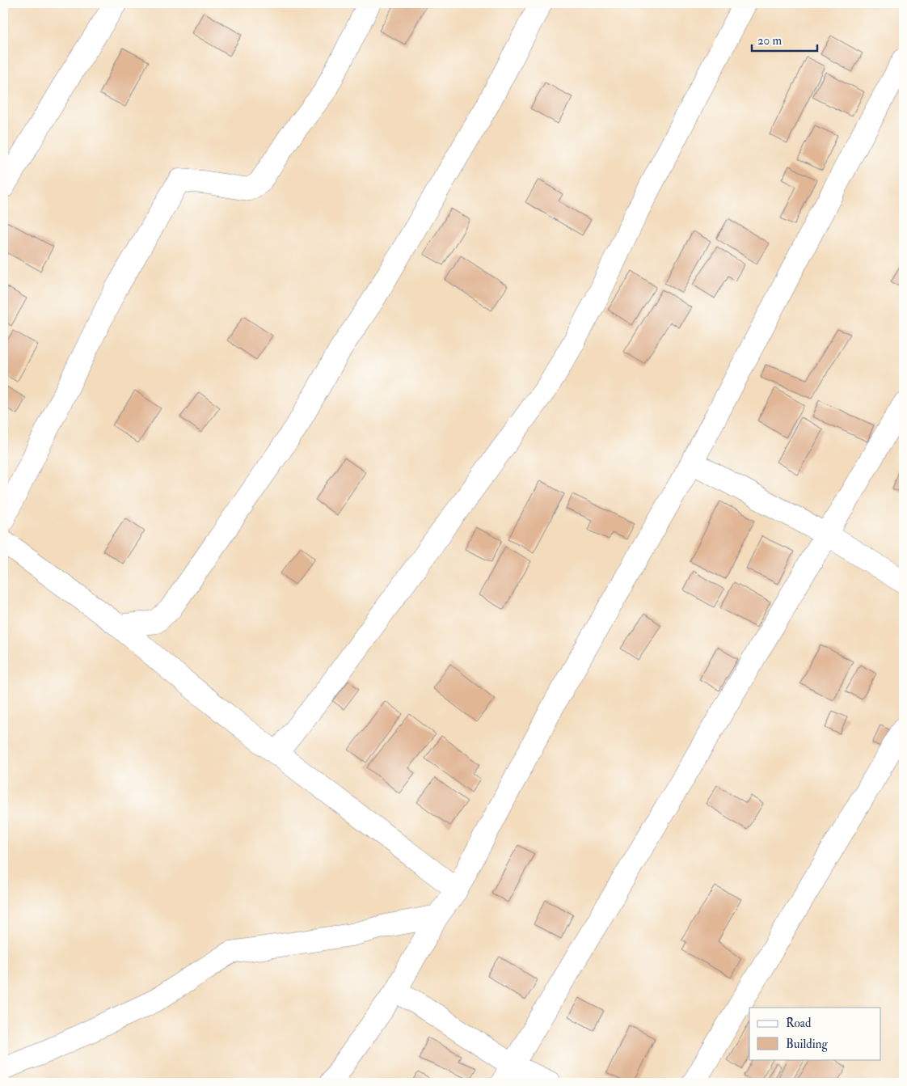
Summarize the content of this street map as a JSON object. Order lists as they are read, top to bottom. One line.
{"legend":["Road","Building"],"scale_bar":"20 m"}
